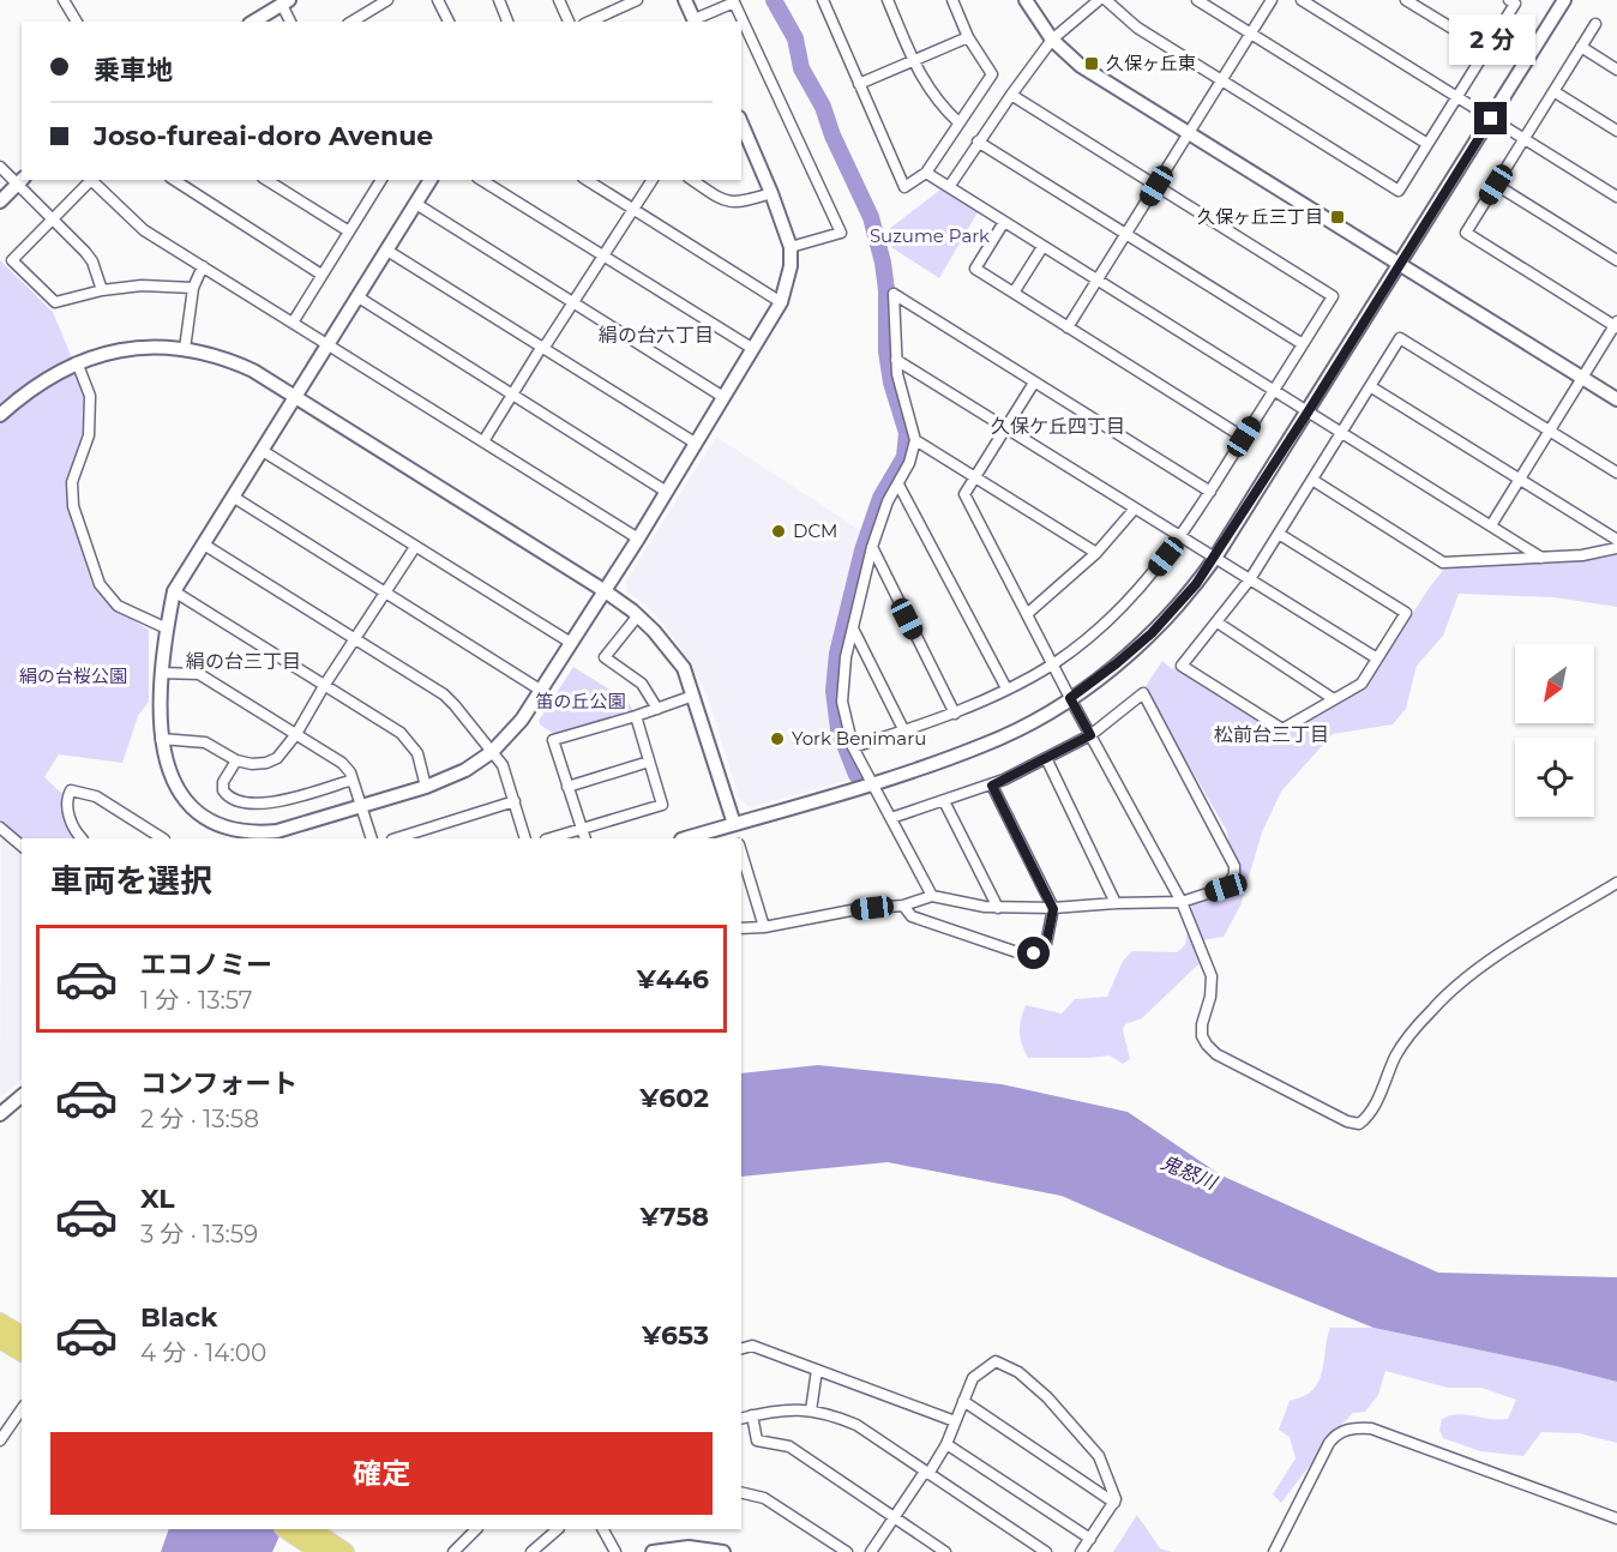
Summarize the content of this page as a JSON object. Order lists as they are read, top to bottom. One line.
{"districts":["絹の台六丁目","久保ケ丘四丁目","絹の台三丁目","松前台三丁目"],"water":["鬼怒川"],"parks":["Suzume Park","絹の台桜公園","笛の丘公園"],"places":{"transit":["久保ヶ丘東","久保ヶ丘三丁目"],"other":["DCM","York Benimaru"]},"north":"bottom left","page":{"bubble":"2 分","banner":["乗車地","Joso-fureai-doro Avenue"],"heading":"車両を選択","list":[{"name":"エコノミー","note":"1 分 · 13:57","value":"¥446"},{"name":"コンフォート","note":"2 分 · 13:58","value":"¥602"},{"name":"XL","note":"3 分 · 13:59","value":"¥758"},{"name":"Black","note":"4 分 · 14:00","value":"¥653"}],"buttons":"確定"}}
